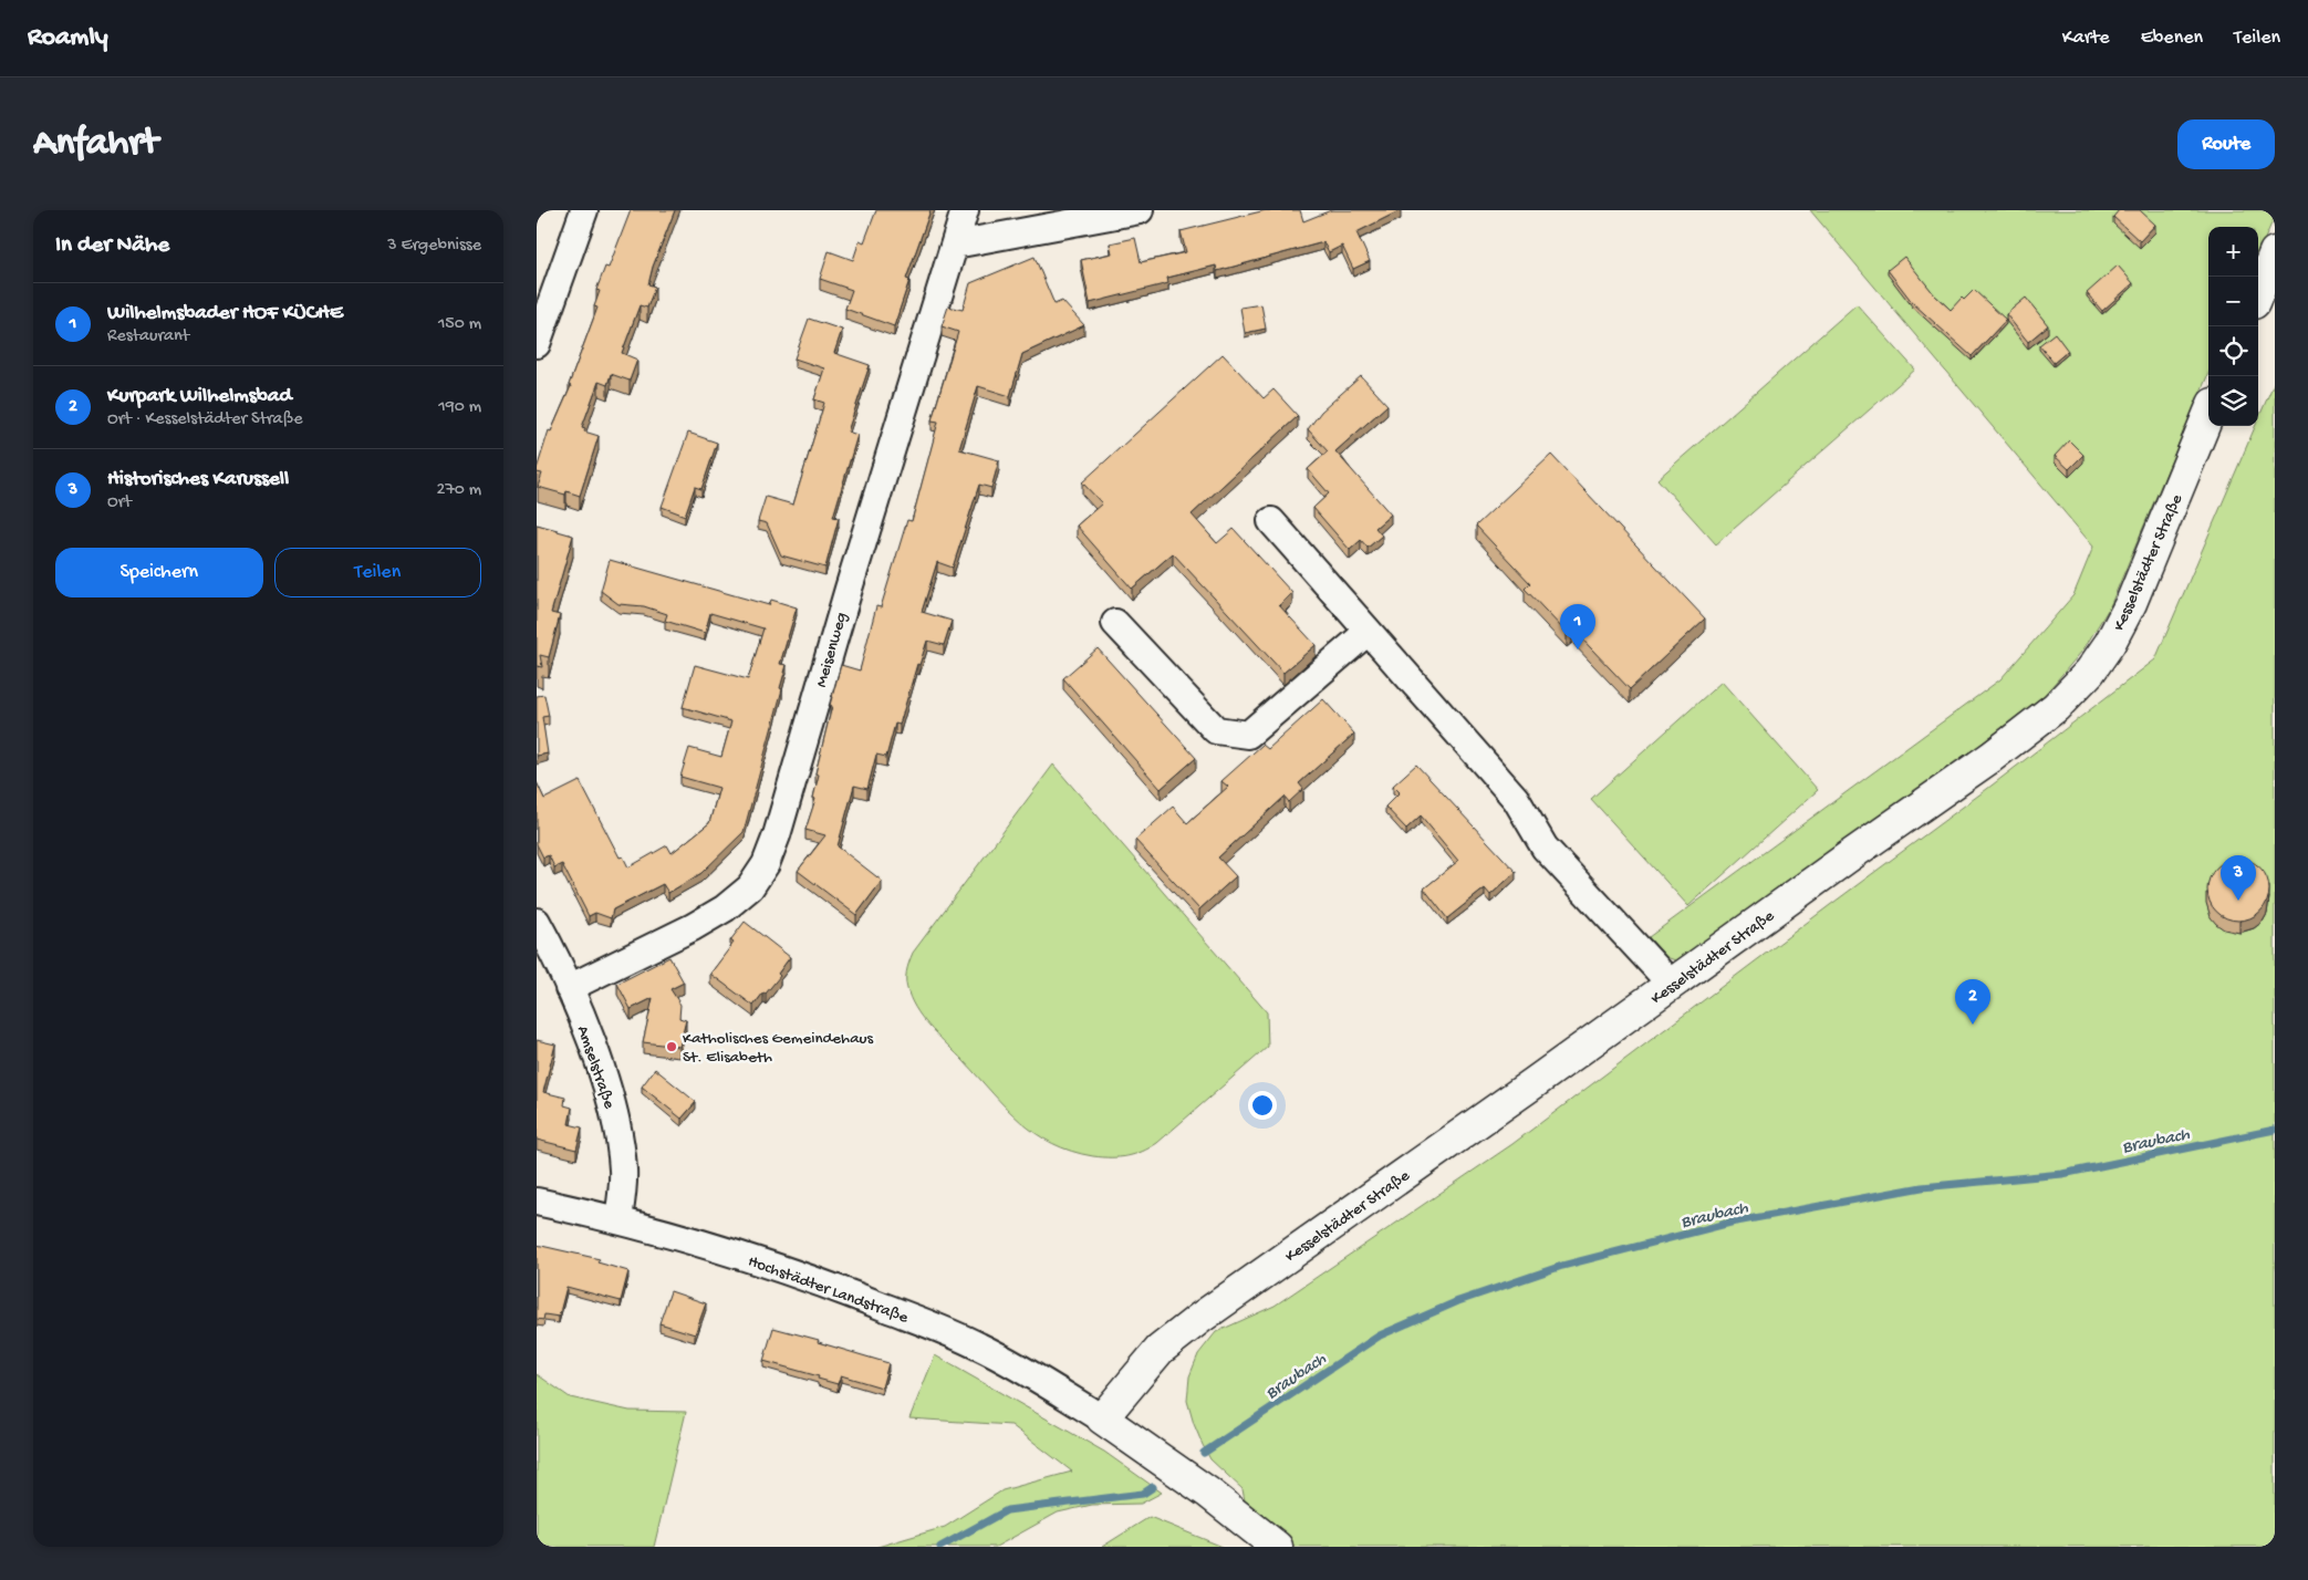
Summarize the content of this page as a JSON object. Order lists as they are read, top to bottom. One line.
{"streets":{"main road":["Kesselstädter Straße"],"street":["Meisenweg","Amselstraße","Hochstädter Landstraße"]},"crossings":[["Kesselstädter Straße","Hochstädter Landstraße"],["Meisenweg","Amselstraße"],["Amselstraße","Hochstädter Landstraße"]],"water":["Braubach"],"places":["Katholisches Gemeindehaus St. Elisabeth"],"page":{"header":"Roamly","nav":["Karte","Ebenen","Teilen"],"buttons":["Route",["Speichern","Teilen"]],"title":"Anfahrt","heading":["In der Nähe","3 Ergebnisse"],"map_buttons":["+","−"],"list":[{"mark":"1","name":"Wilhelmsbader HOF KÜCHE","note":"Restaurant","value":"150 m"},{"mark":"2","name":"Kurpark Wilhelmsbad","note":"Ort · Kesselstädter Straße","value":"190 m"},{"mark":"3","name":"Historisches Karussell","note":"Ort","value":"270 m"}],"pins":["1","3","2"]}}
